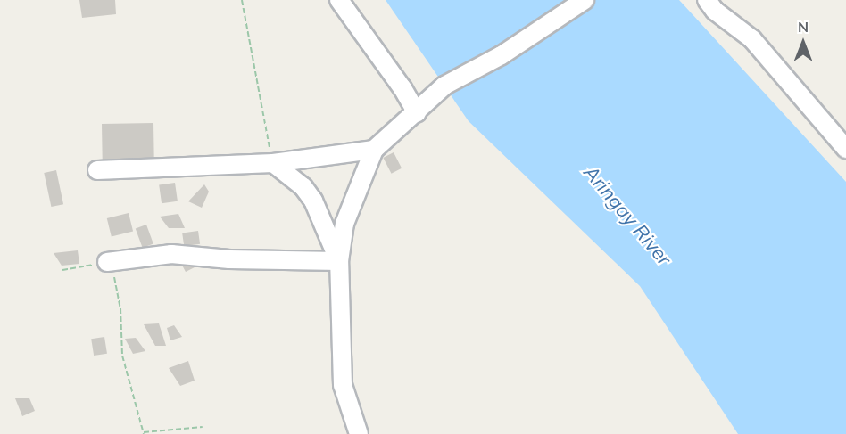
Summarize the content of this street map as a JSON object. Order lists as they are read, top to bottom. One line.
{"water":["Aringay River"],"north":"top"}
